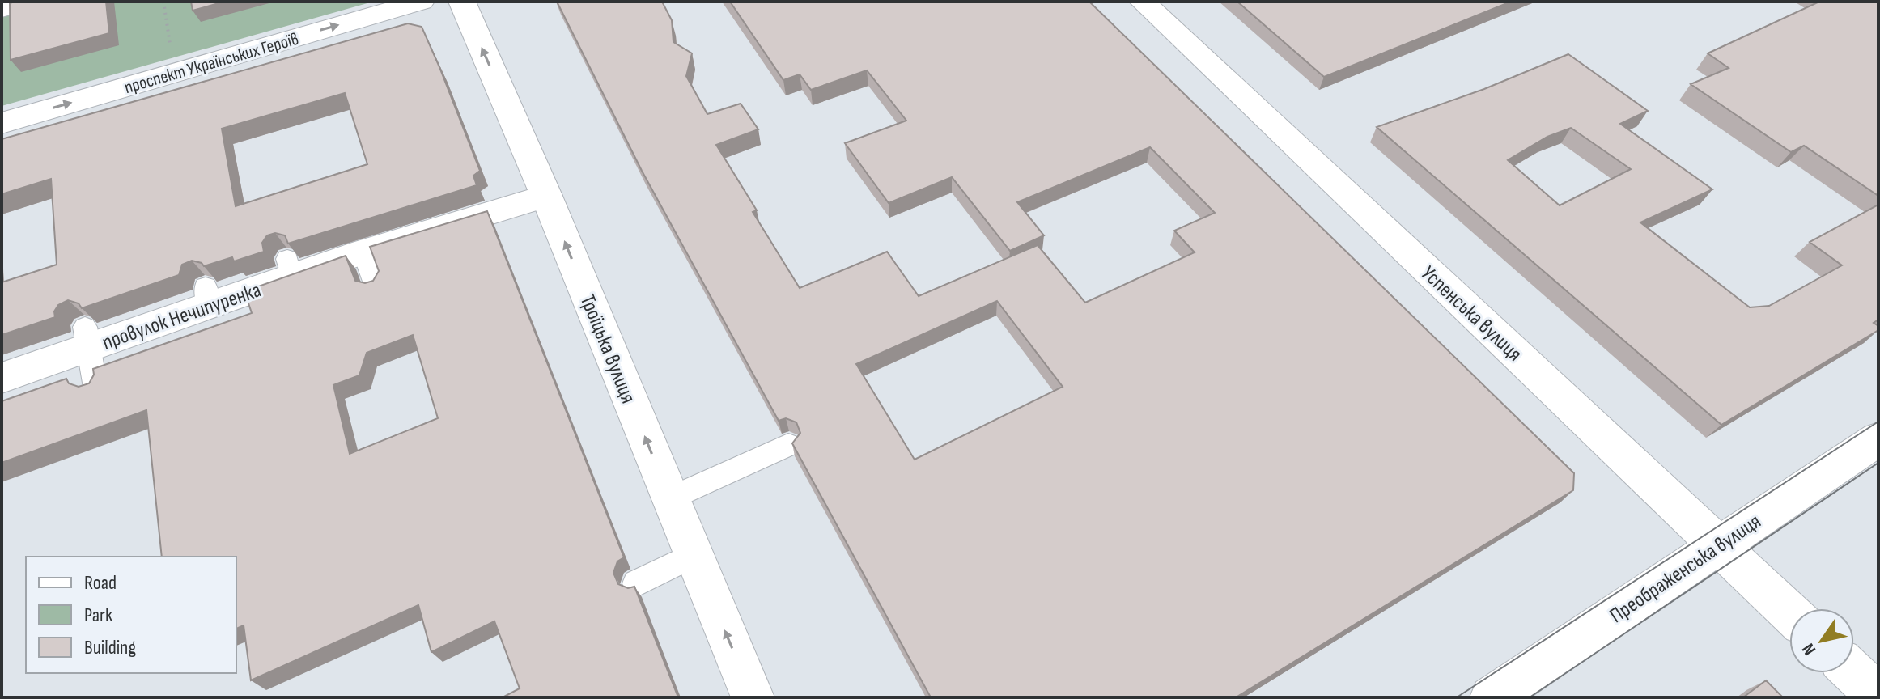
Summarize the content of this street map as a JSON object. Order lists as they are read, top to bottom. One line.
{"streets":{"street":["проспект Українських Героїв","Успенська вулиця","провулок Нечипуренка","Троїцька вулиця","Преображенська вулиця"]},"crossings":[["Успенська вулиця","Преображенська вулиця"],["провулок Нечипуренка","Троїцька вулиця"]],"one_way":["проспект Українських Героїв","Троїцька вулиця"],"legend":["Road","Park","Building"],"north":"bottom left"}
